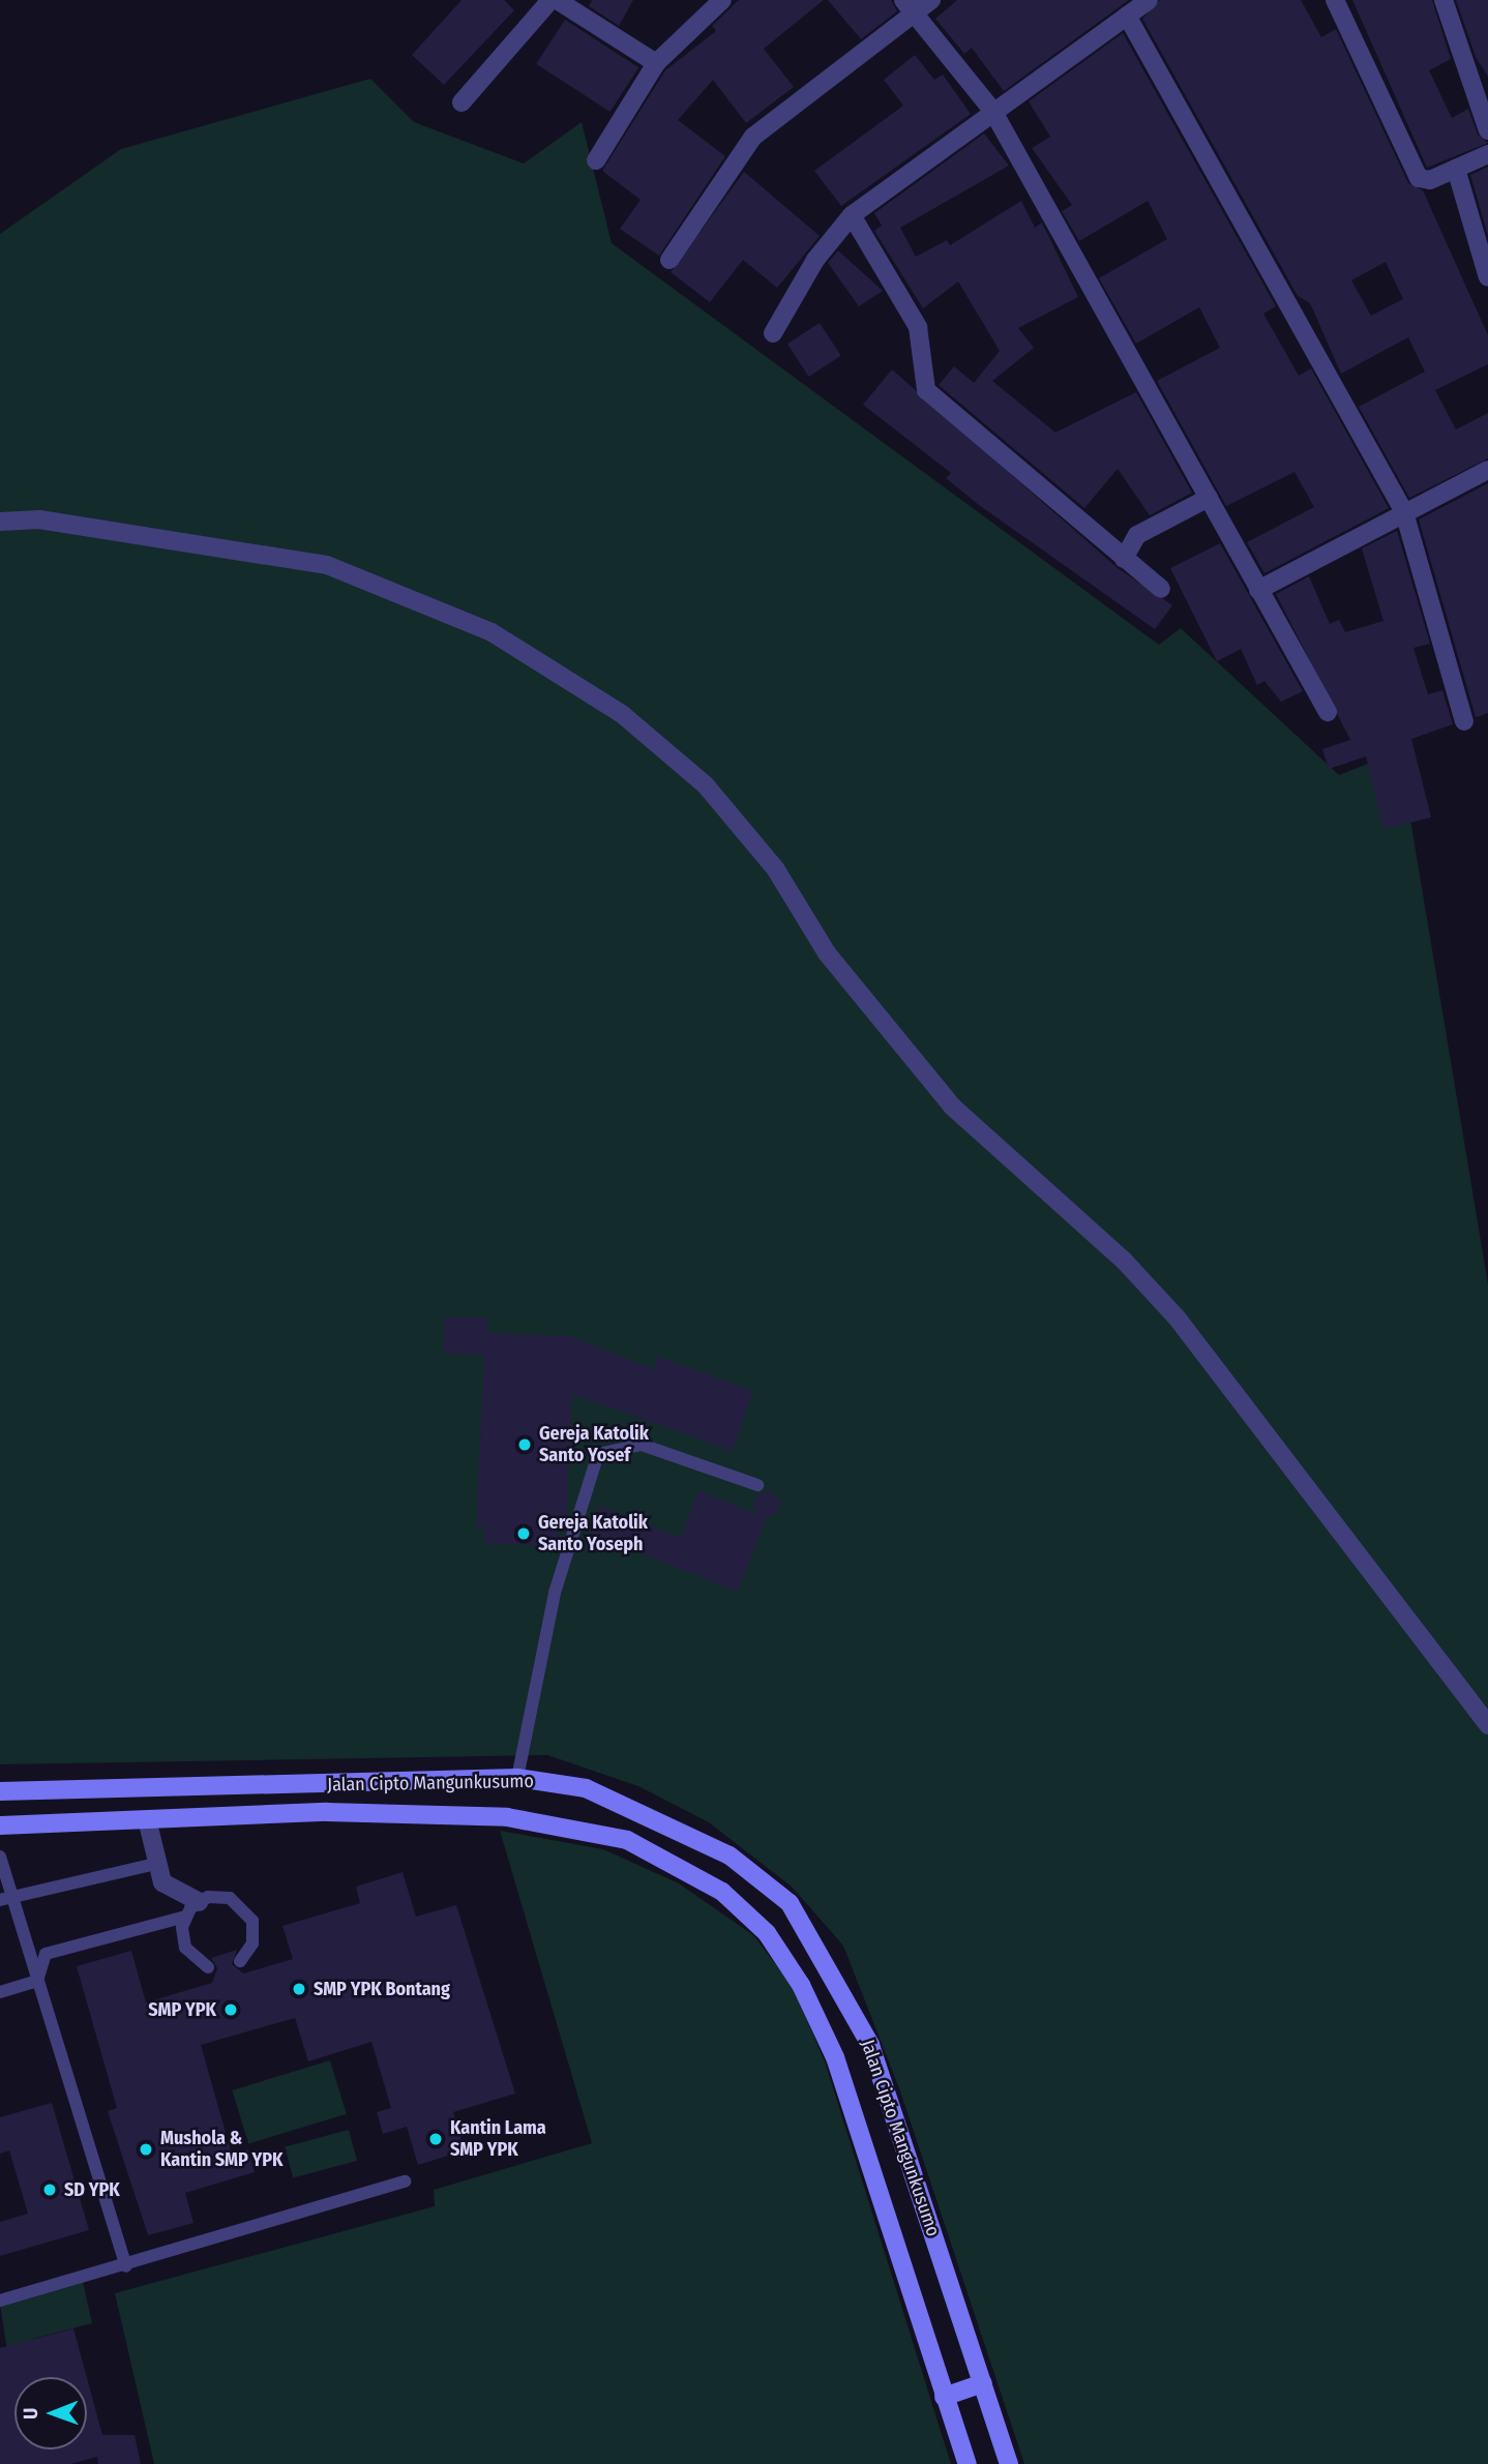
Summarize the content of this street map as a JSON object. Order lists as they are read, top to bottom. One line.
{"streets":{"street":["Jalan Cipto Mangunkusumo"]},"places":["Gereja Katolik Santo Yosef","Gereja Katolik Santo Yoseph","SMP YPK Bontang","SMP YPK","Kantin Lama SMP YPK","Mushola & Kantin SMP YPK","SD YPK"],"north":"left"}
